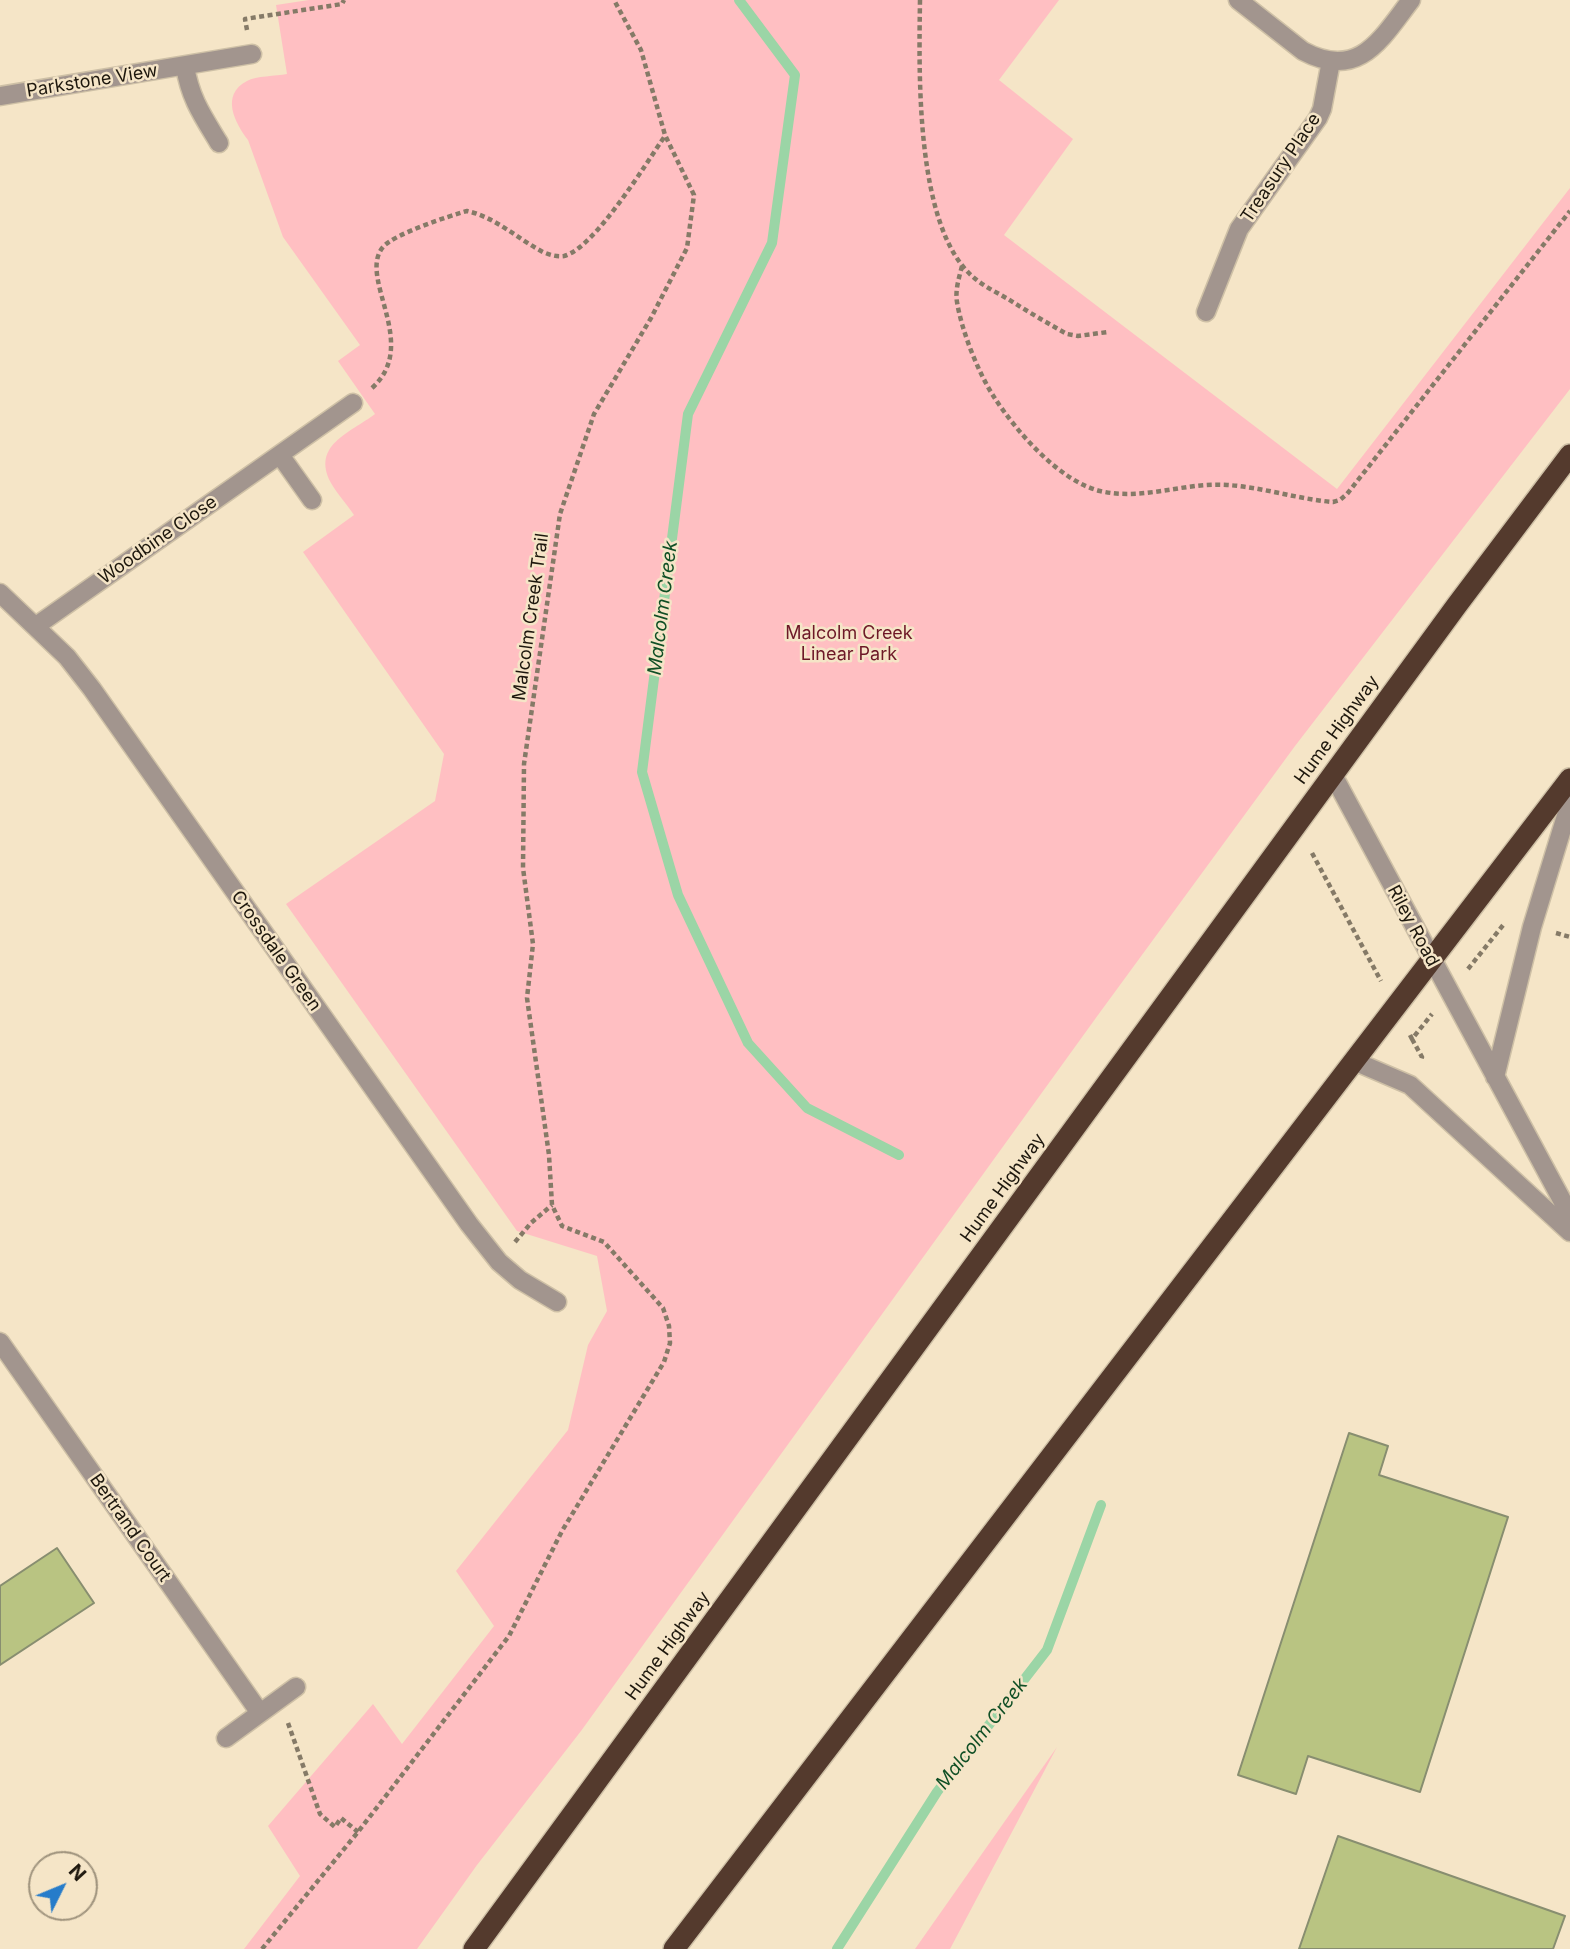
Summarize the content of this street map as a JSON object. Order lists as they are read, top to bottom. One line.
{"streets":{"highway":["Hume Highway"],"street":["Parkstone View","Treasury Place","Woodbine Close","Riley Road","Crossdale Green","Bertrand Court"],"path":["Malcolm Creek Trail"]},"crossings":[["Woodbine Close","Crossdale Green"],["Hume Highway","Riley Road"]],"water":["Malcolm Creek"],"parks":["Malcolm Creek Linear Park"],"north":"top right"}
